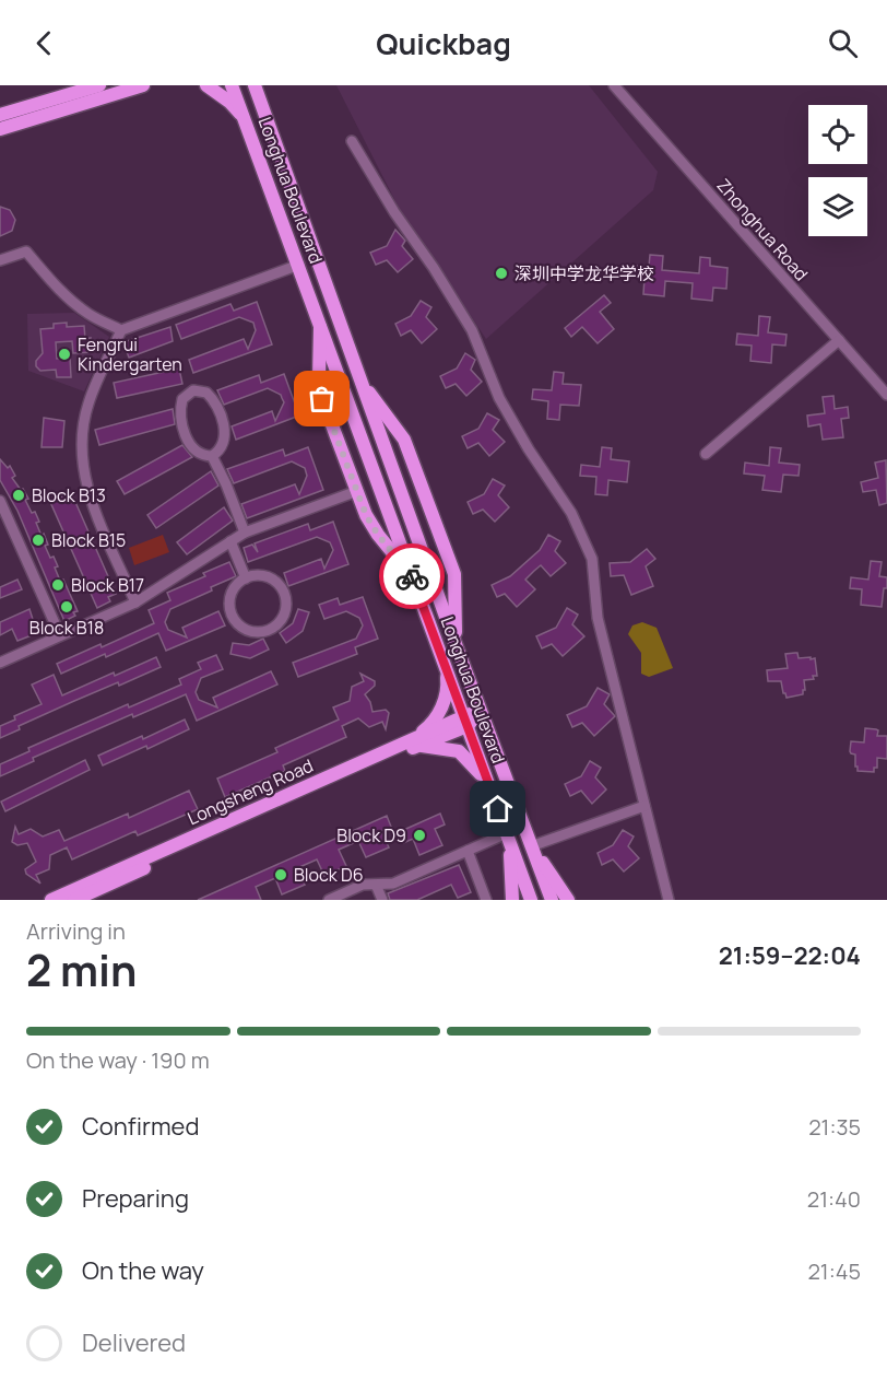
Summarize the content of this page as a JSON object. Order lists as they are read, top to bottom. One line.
{"streets":{"main road":["Longhua Boulevard","Longsheng Road"],"street":["Zhonghua Road"]},"crossings":[["Longhua Boulevard","Longsheng Road"]],"places":["深圳中学龙华学校","Fengrui Kindergarten","Block B13","Block B15","Block B17","Block B18","Block D9","Block D6"],"page":{"header":"Quickbag","heading":["2 min","Arriving in","21:59–22:04"],"bar":"On the way · 190 m","list":[["Confirmed","21:35"],["Preparing","21:40"],["On the way","21:45"],"Delivered"]}}
